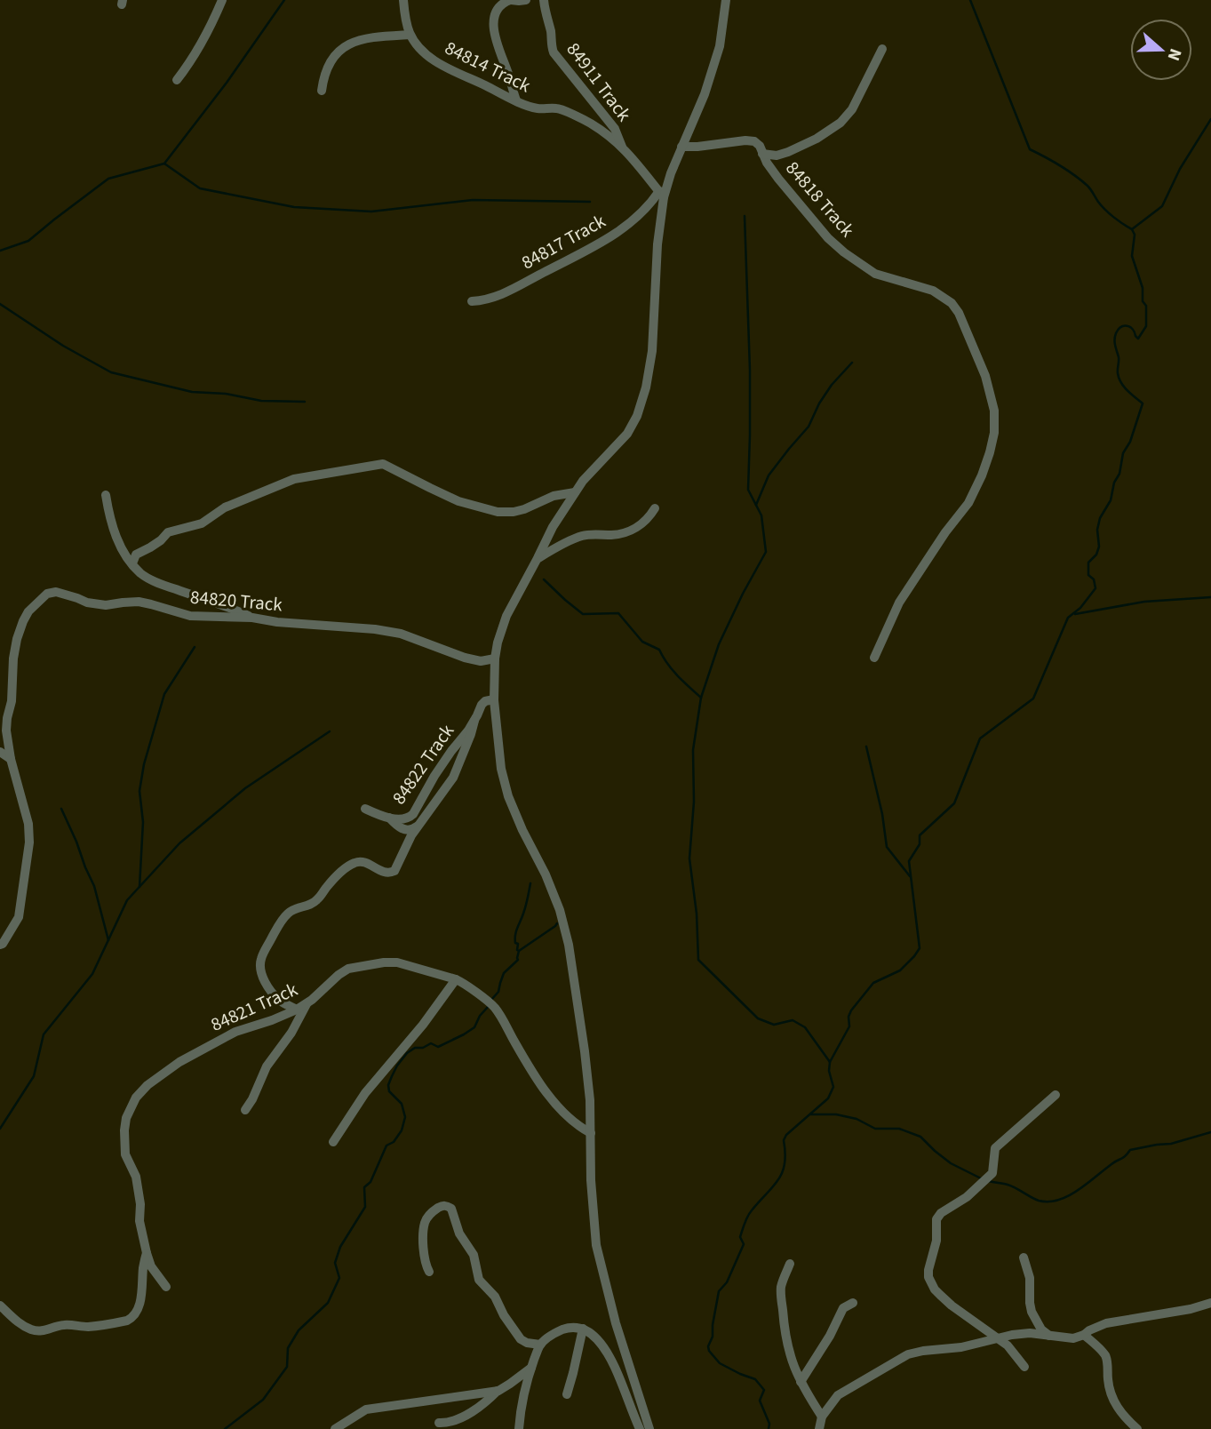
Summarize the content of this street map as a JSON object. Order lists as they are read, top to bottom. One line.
{"streets":{"street":["84814 Track","84911 Track","84818 Track","84817 Track","84820 Track","84822 Track","84821 Track"]},"crossings":[["84814 Track","84911 Track"]],"north":"right"}
